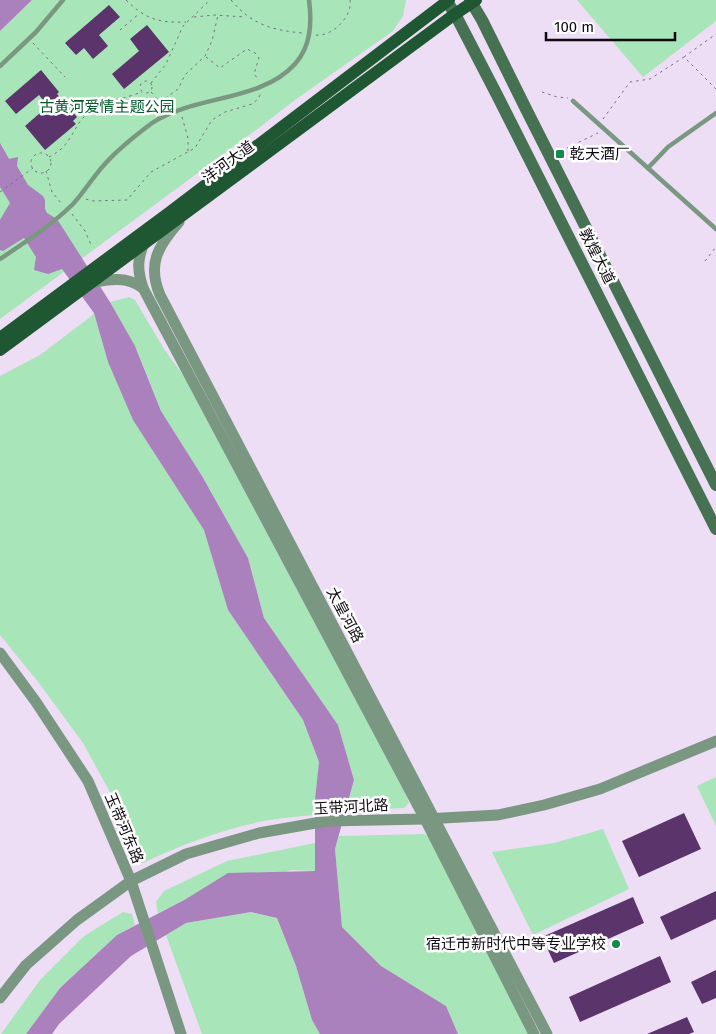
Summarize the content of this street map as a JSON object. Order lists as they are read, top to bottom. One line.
{"streets":{"main road":["洋河大道","敦煌大道"],"street":["太皇河路","玉带河北路","玉带河东路"]},"crossings":[["洋河大道","敦煌大道"],["洋河大道","太皇河路"],["太皇河路","玉带河北路"],["玉带河北路","玉带河东路"]],"parks":["古黄河爱情主题公园"],"places":{"transit":["乾天酒厂"],"other":["宿迁市新时代中等专业学校"]},"scale_bar":"100 m"}
